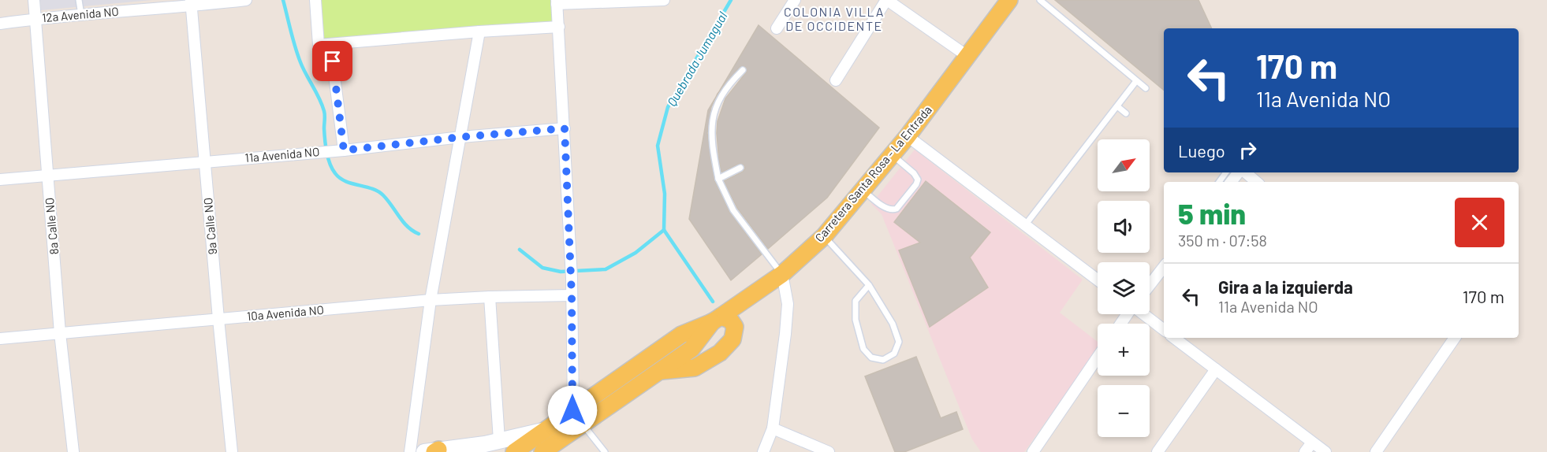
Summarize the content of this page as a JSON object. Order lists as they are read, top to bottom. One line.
{"streets":{"main road":["Carretera Santa Rosa - La Entrada"],"street":["12a Avenida NO","11a Avenida NO","8a Calle NO","9a Calle NO","10a Avenida NO"]},"crossings":[["12a Avenida NO","8a Calle NO"],["12a Avenida NO","9a Calle NO"],["11a Avenida NO","8a Calle NO"],["11a Avenida NO","9a Calle NO"],["8a Calle NO","10a Avenida NO"],["9a Calle NO","10a Avenida NO"]],"districts":["COLONIA VILLA DE OCCIDENTE"],"water":["Quebrada Jumagual"],"north":"top right","page":{"turn":["170 m","11a Avenida NO"],"then":"Luego","map_buttons":["+","−"],"heading":["5 min","350 m · 07:58"],"list":[{"name":"Gira a la izquierda","note":"11a Avenida NO","value":"170 m"}]}}
